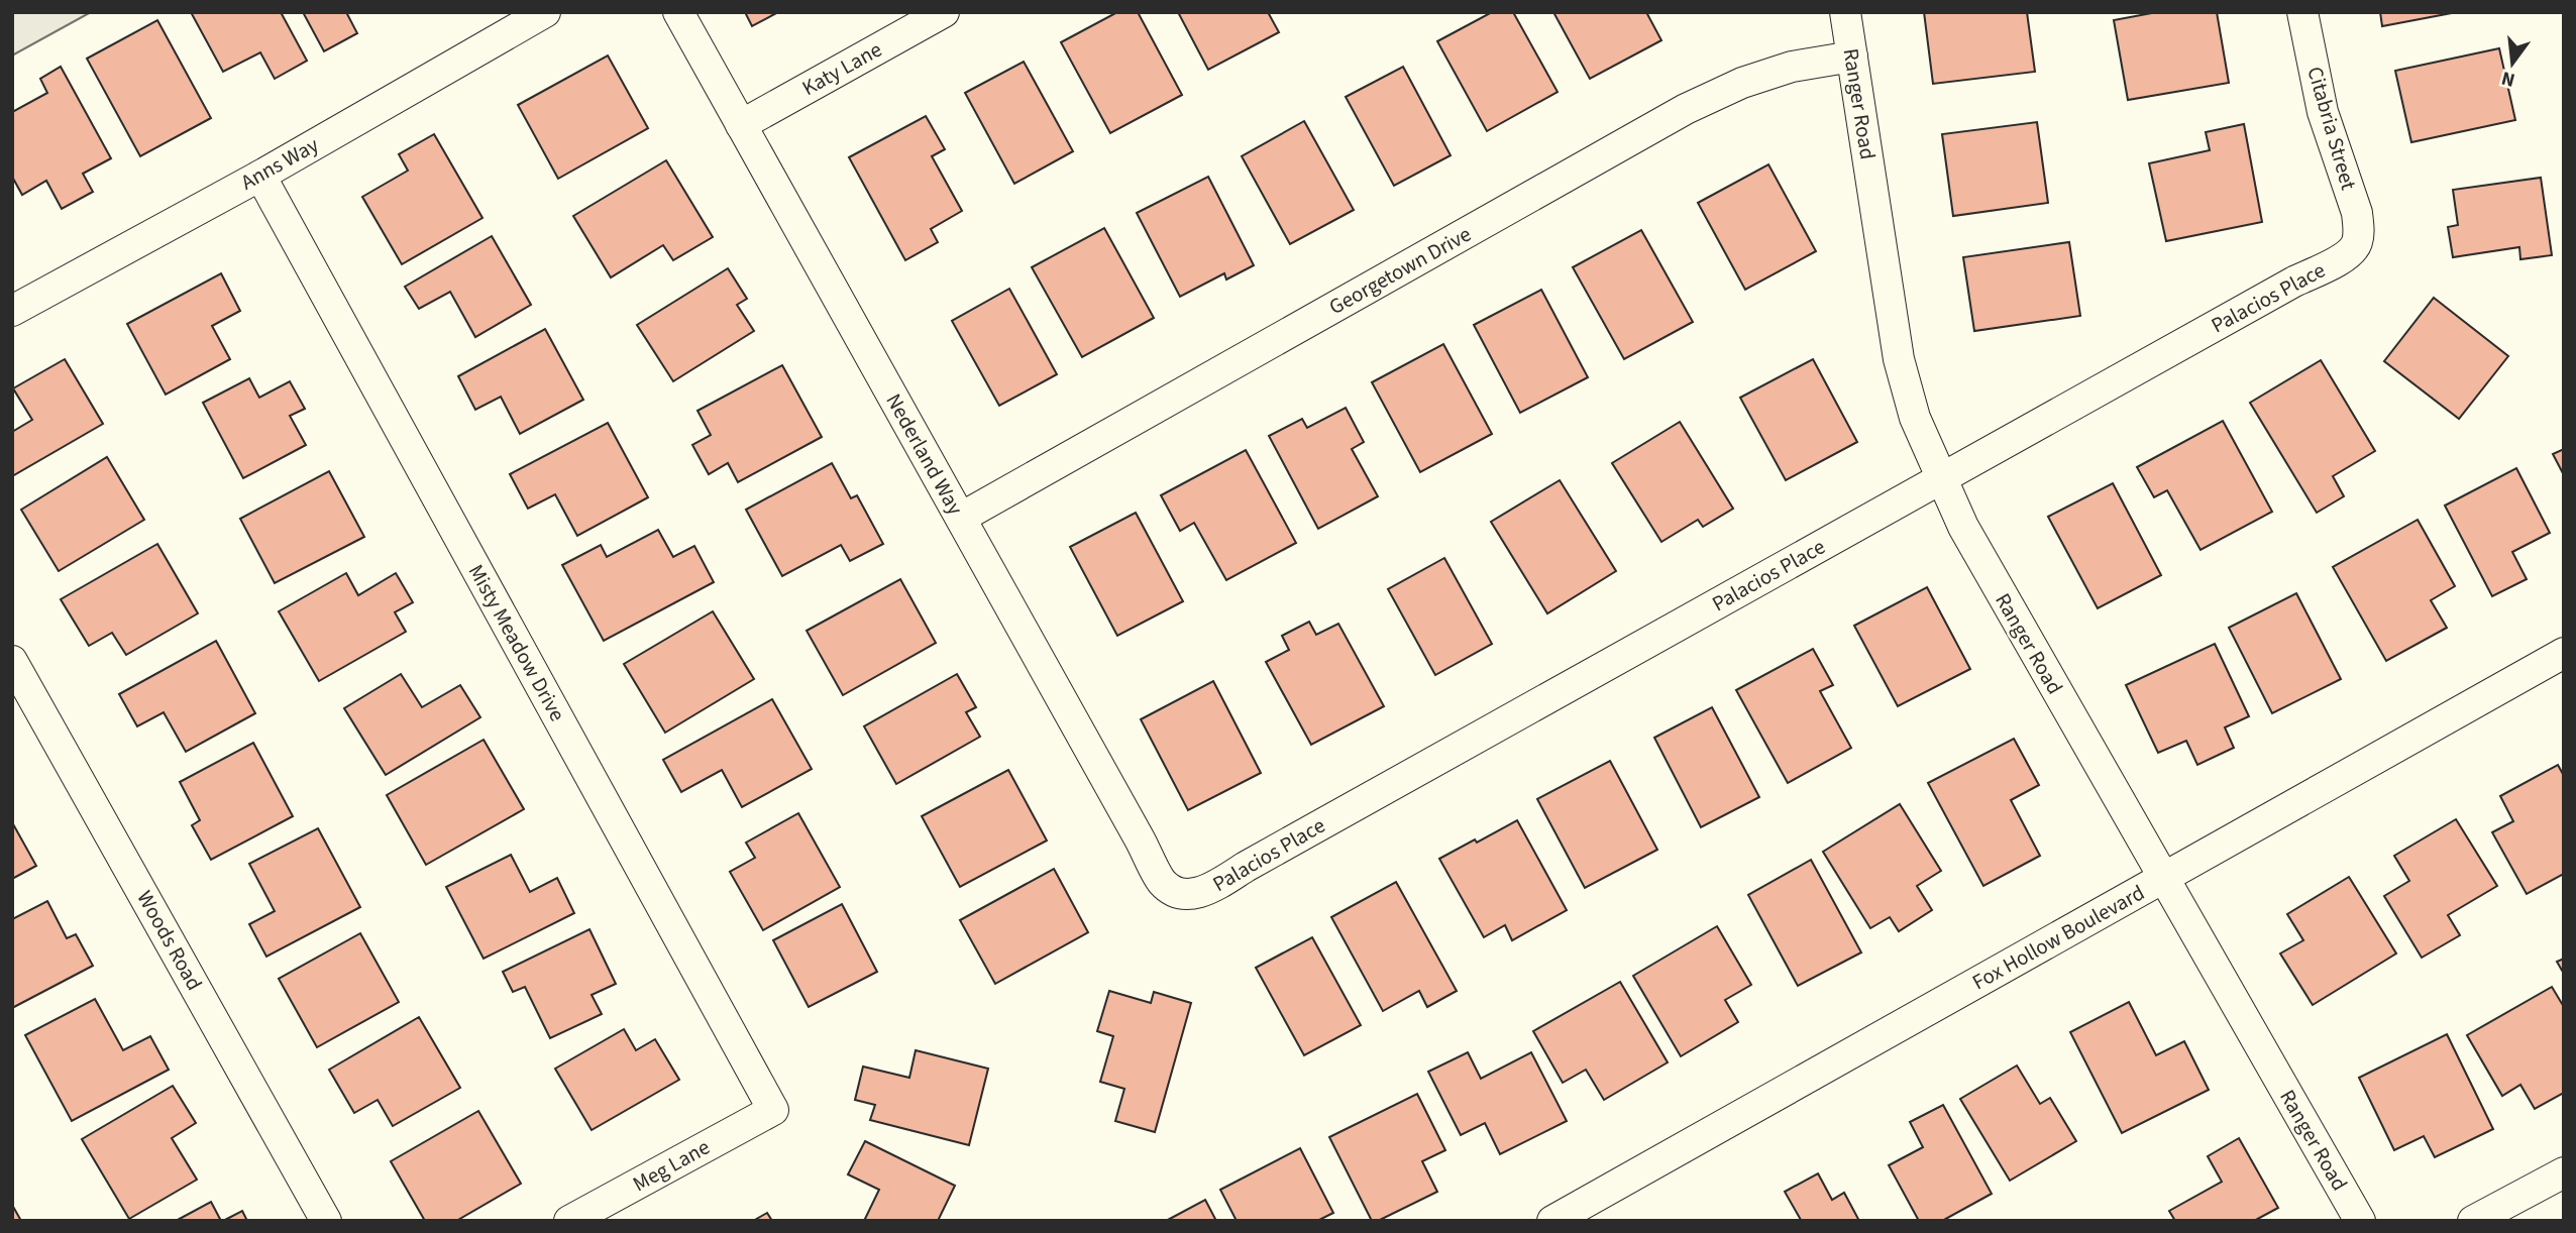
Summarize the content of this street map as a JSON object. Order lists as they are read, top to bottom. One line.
{"streets":{"street":["Katy Lane","Ranger Road","Citabria Street","Anns Way","Georgetown Drive","Palacios Place","Nederland Way","Misty Meadow Drive","Fox Hollow Boulevard","Woods Road","Meg Lane"]},"crossings":[["Katy Lane","Nederland Way"],["Ranger Road","Georgetown Drive"],["Ranger Road","Palacios Place"],["Ranger Road","Fox Hollow Boulevard"],["Citabria Street","Palacios Place"],["Anns Way","Misty Meadow Drive"],["Georgetown Drive","Nederland Way"],["Palacios Place","Nederland Way"],["Misty Meadow Drive","Meg Lane"]],"north":"bottom"}
